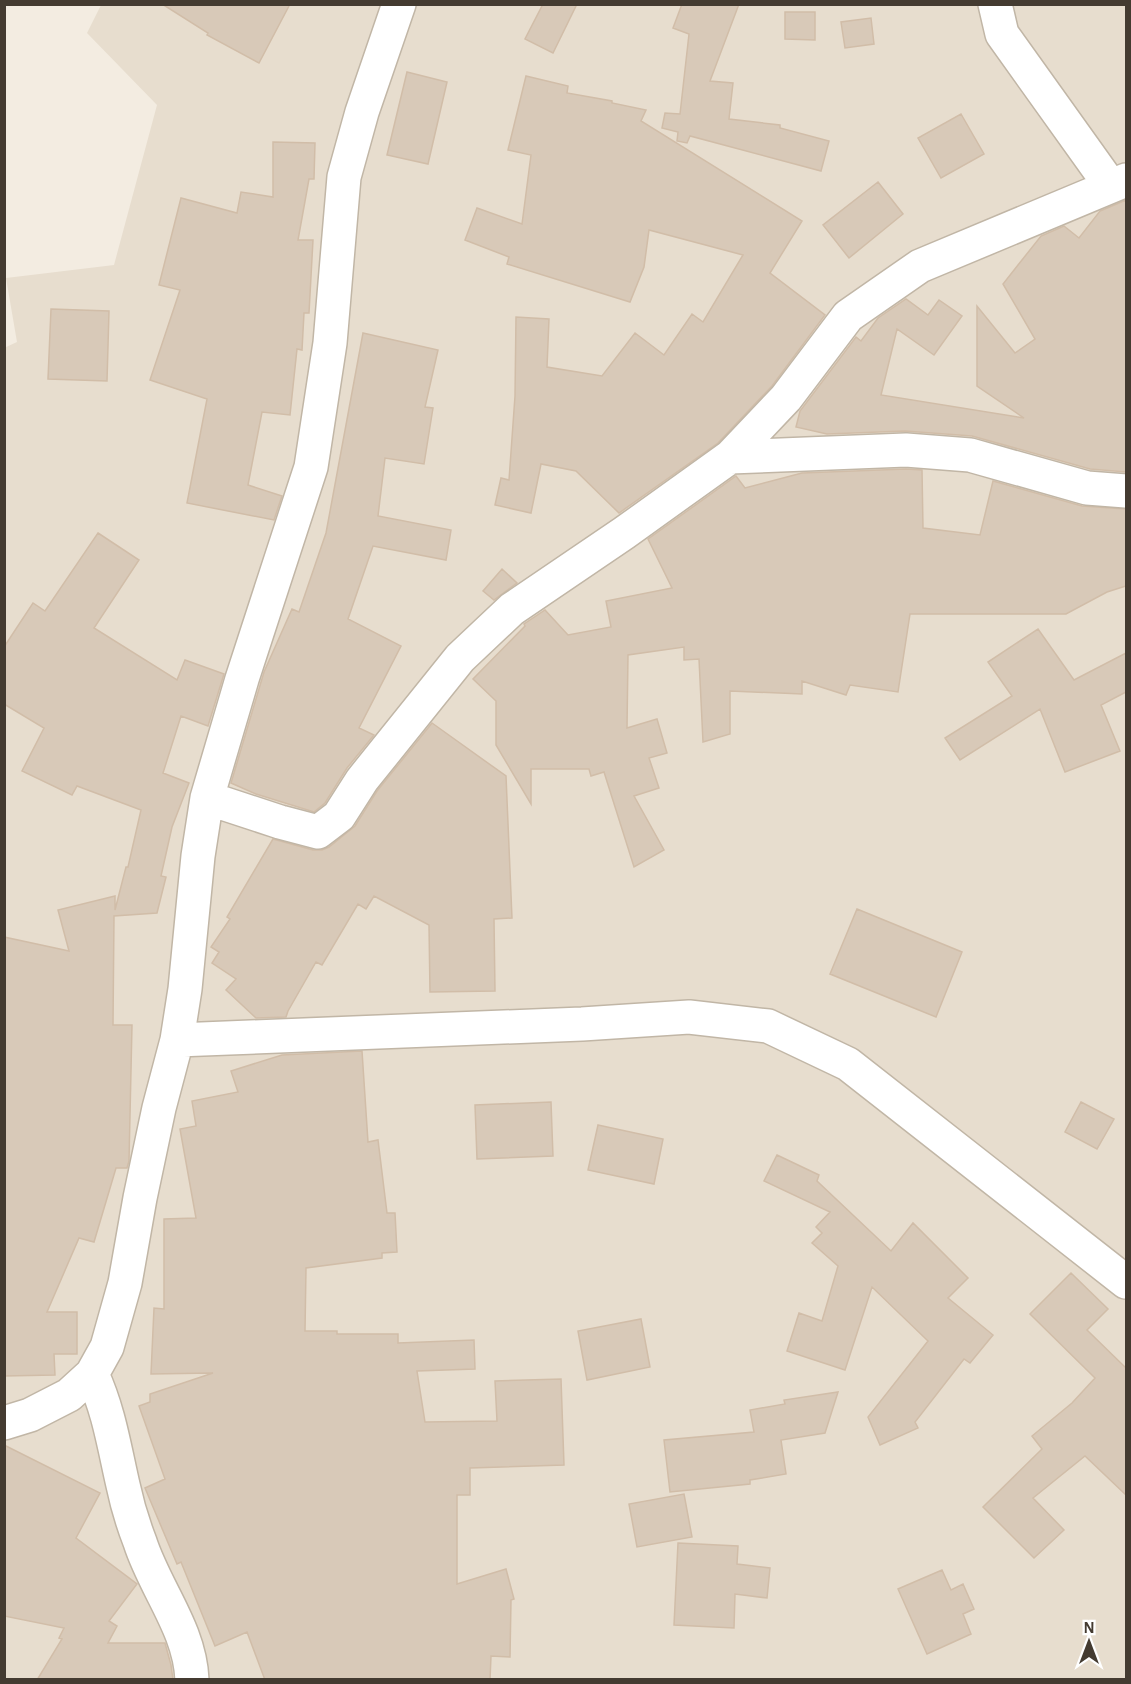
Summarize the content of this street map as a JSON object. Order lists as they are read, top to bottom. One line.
{"north":"top"}
